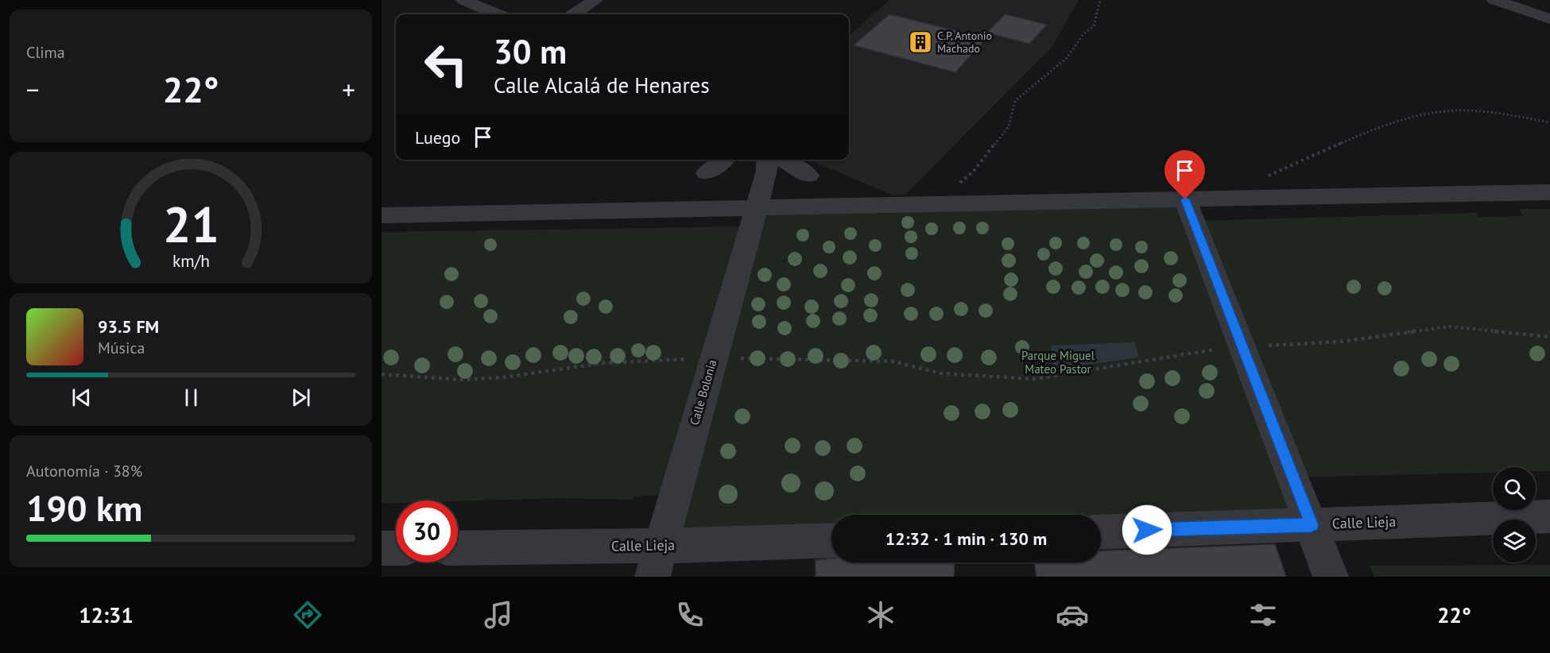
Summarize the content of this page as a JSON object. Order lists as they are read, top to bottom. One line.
{"streets":{"street":["Calle Bolonia","Calle Lieja"]},"crossings":[["Calle Bolonia","Calle Lieja"]],"parks":["Parque Miguel Mateo Pastor"],"places":{"building":["C.P. Antonio Machado"]},"page":{"tile":["Clima",["Autonomía · 38%","190 km"]],"turn":["30 m","Calle Alcalá de Henares"],"heat":["−","22°","+"],"then":"Luego","song":["93.5 FM","Música"],"limit":"30","trip":"12:32 · 1 min · 130 m","tabs":["12:31","22°"],"gauge":["21","km/h"]}}
